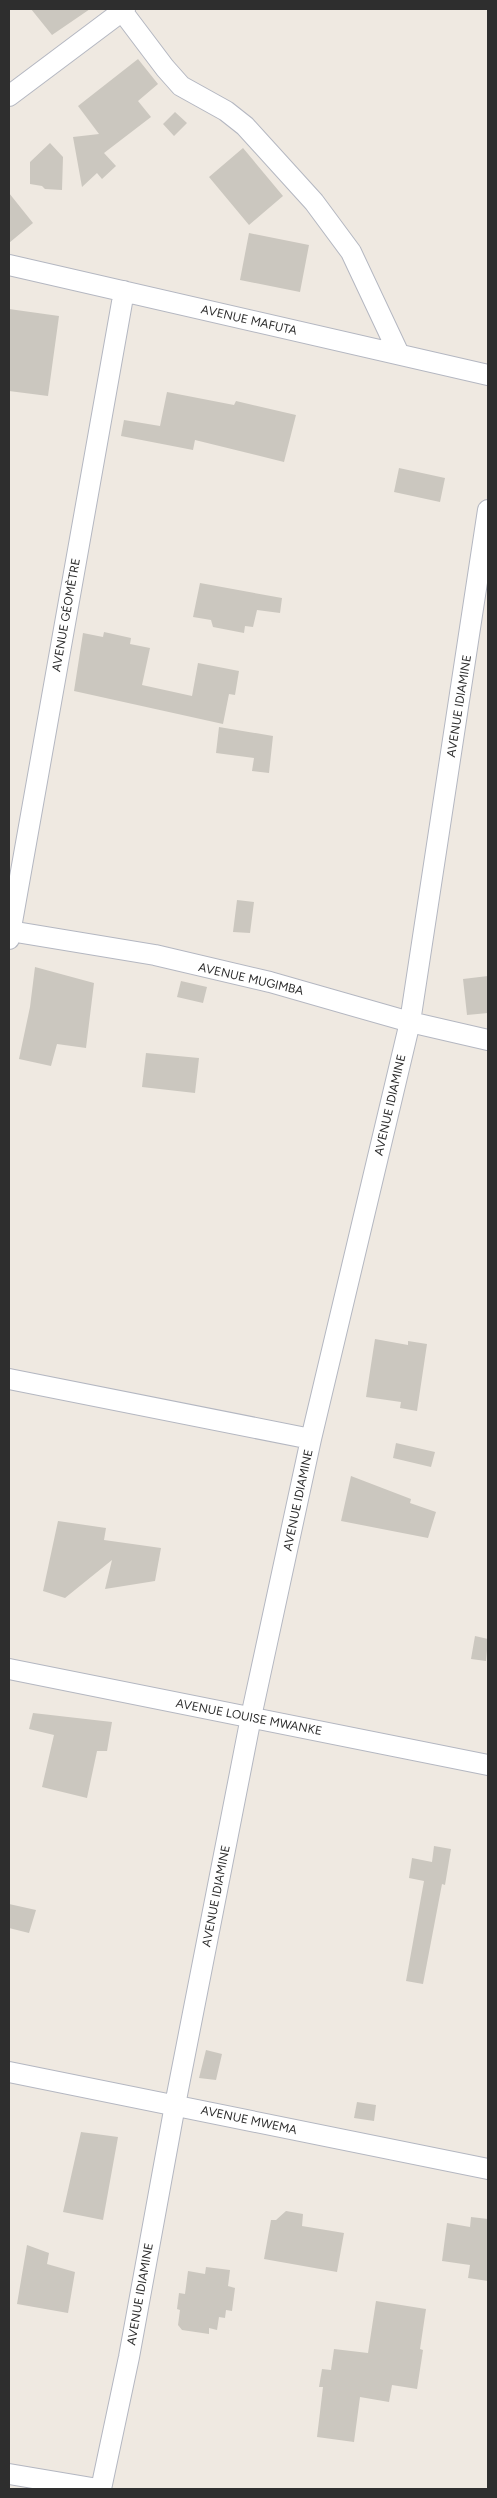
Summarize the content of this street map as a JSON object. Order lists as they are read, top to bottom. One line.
{"streets":{"street":["AVENUE MAFUTA","AVENUE GÉOMÈTRE","AVENUE IDIAMINE","AVENUE MUGIMBA","AVENUE LOUISE MWANKE","AVENUE MWEMA"]},"crossings":[["AVENUE MAFUTA","AVENUE GÉOMÈTRE"],["AVENUE GÉOMÈTRE","AVENUE MUGIMBA"],["AVENUE IDIAMINE","AVENUE MUGIMBA"],["AVENUE IDIAMINE","AVENUE LOUISE MWANKE"],["AVENUE IDIAMINE","AVENUE MWEMA"]]}
